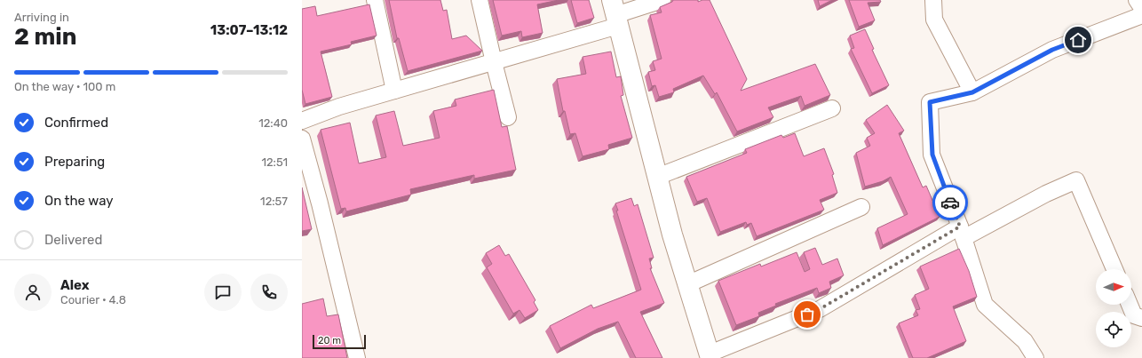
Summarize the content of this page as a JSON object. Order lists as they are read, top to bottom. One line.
{"scale_bar":"20 m","north":"right","page":{"heading":["2 min","Arriving in","13:07–13:12"],"panel":["Alex","Courier · 4.8"],"bar":"On the way · 100 m","list":[["Confirmed","12:40"],["Preparing","12:51"],["On the way","12:57"],"Delivered"],"scale":"20 m"}}
